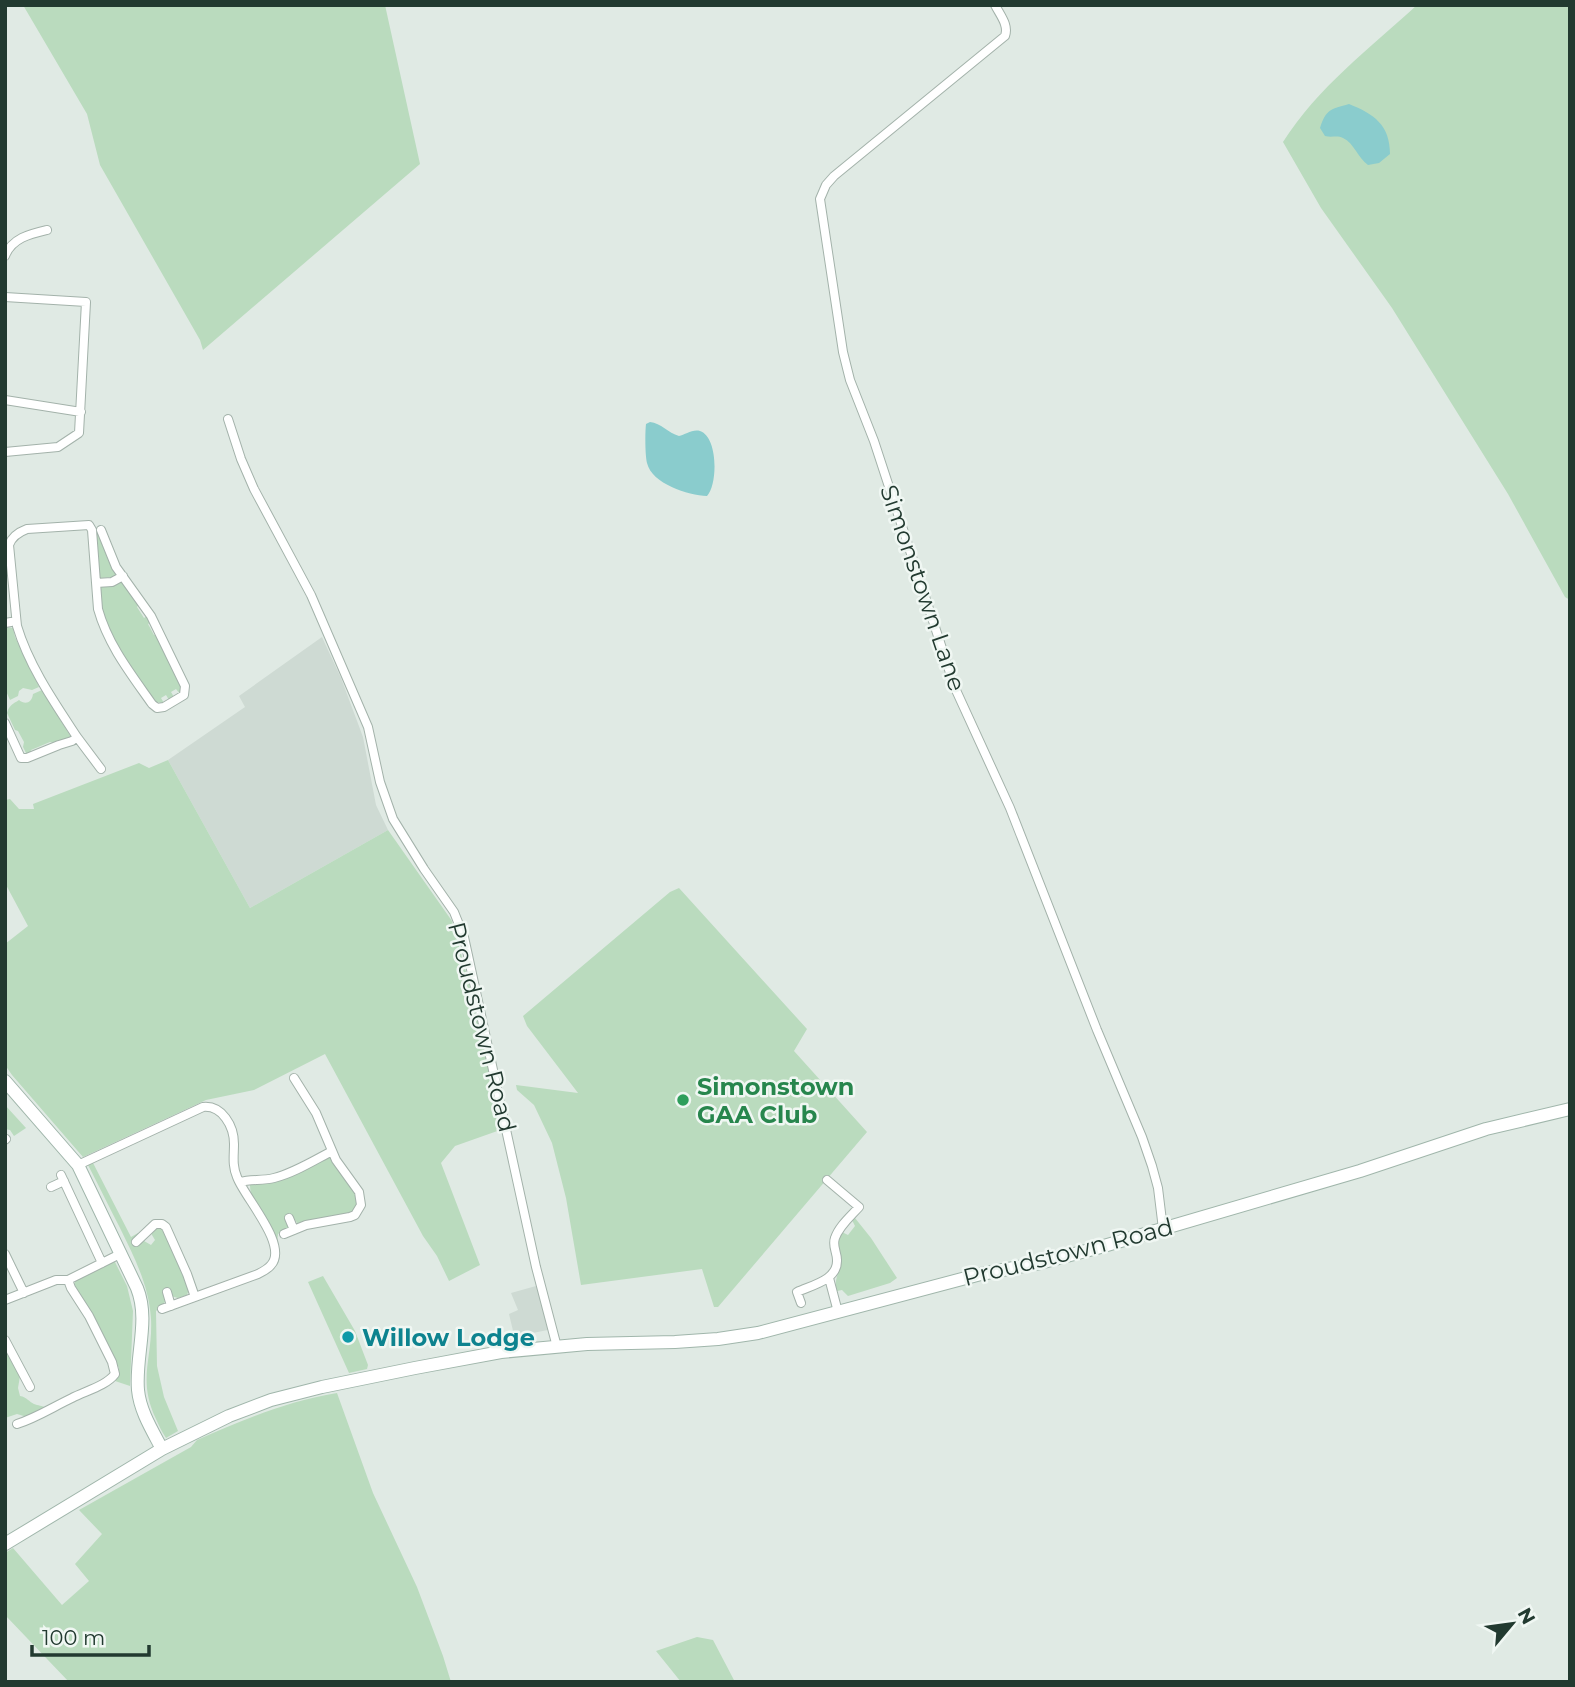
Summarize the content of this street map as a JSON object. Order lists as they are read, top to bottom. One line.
{"streets":{"main road":["Proudstown Road"],"street":["Simonstown Lane"]},"crossings":[["Simonstown Lane","Proudstown Road"]],"places":["Simonstown GAA Club","Willow Lodge"],"scale_bar":"100 m","north":"top right"}
